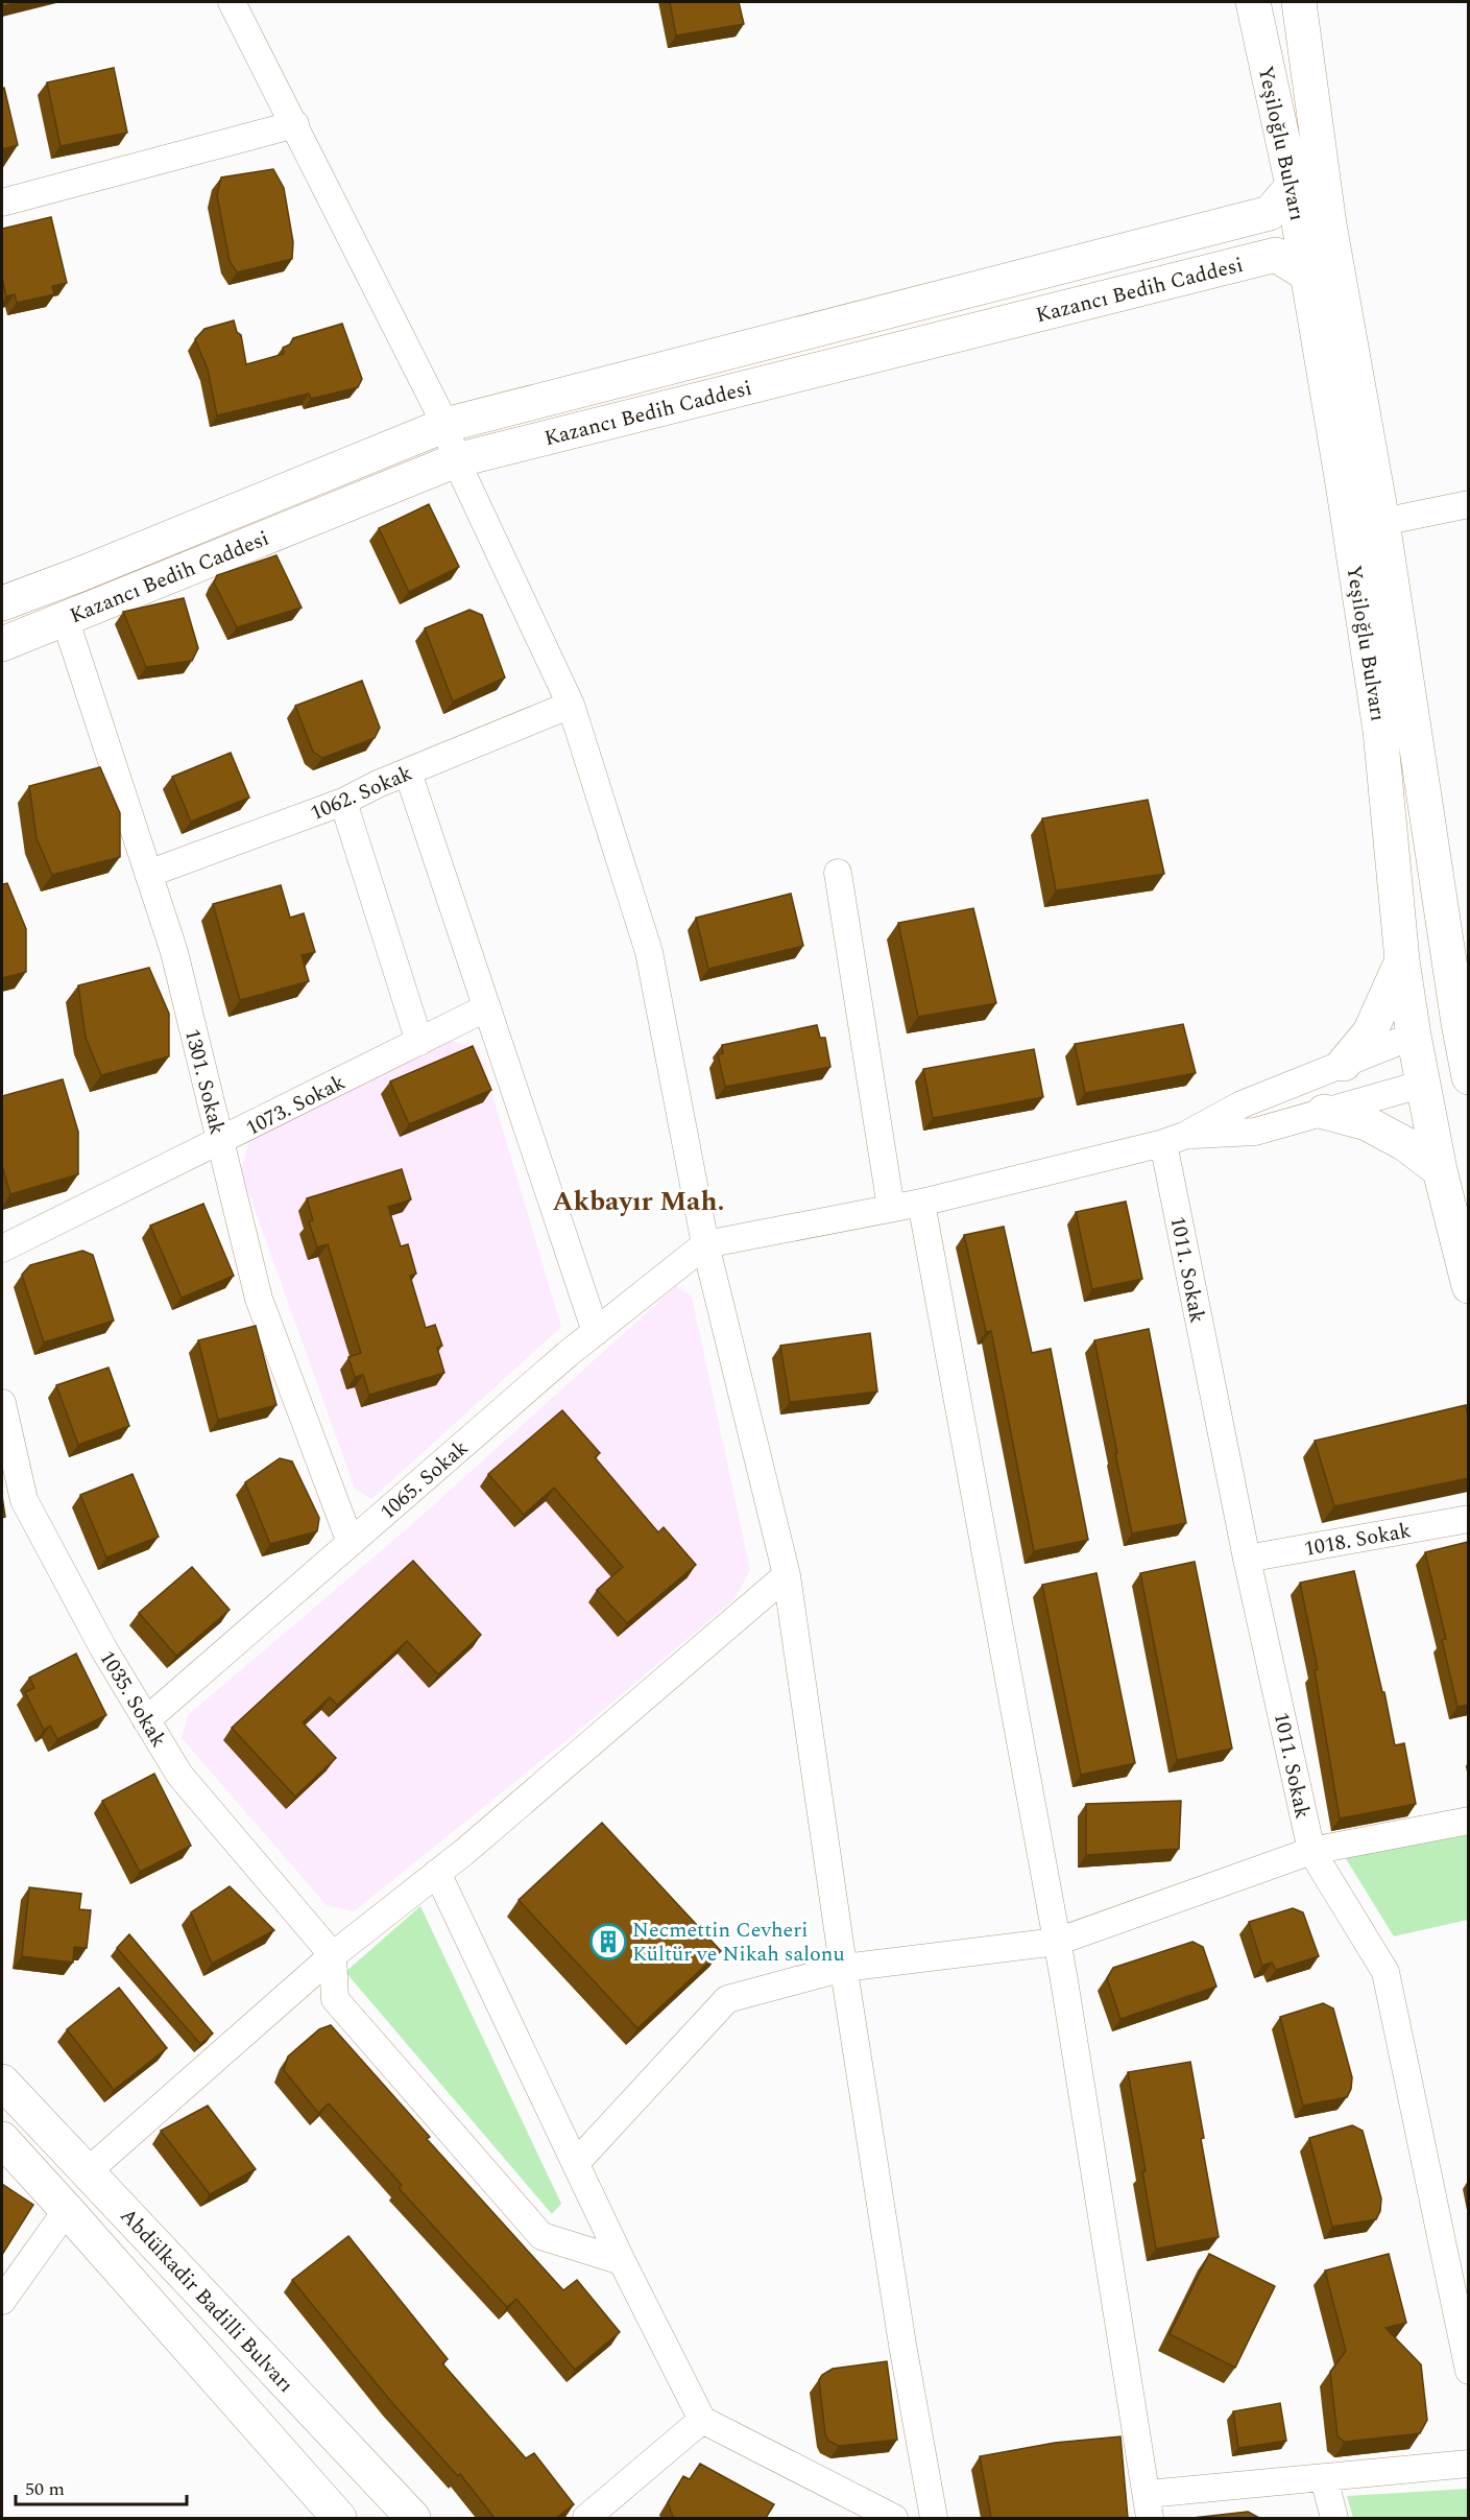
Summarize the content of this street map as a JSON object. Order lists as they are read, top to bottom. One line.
{"streets":{"main road":["Yeşiloğlu Bulvarı","Kazancı Bedih Caddesi","Abdülkadir Badilli Bulvarı"],"street":["1062. Sokak","1301. Sokak","1073. Sokak","1011. Sokak","1065. Sokak","1018. Sokak","1035. Sokak"]},"crossings":[["Yeşiloğlu Bulvarı","Kazancı Bedih Caddesi"],["Kazancı Bedih Caddesi","1301. Sokak"],["1062. Sokak","1301. Sokak"],["1301. Sokak","1073. Sokak"],["1301. Sokak","1065. Sokak"],["1011. Sokak","1018. Sokak"],["1065. Sokak","1035. Sokak"]],"districts":["Akbayır Mah."],"places":{"building":["Necmettin Cevheri Kültür ve Nikah salonu"]},"scale_bar":"50 m"}
